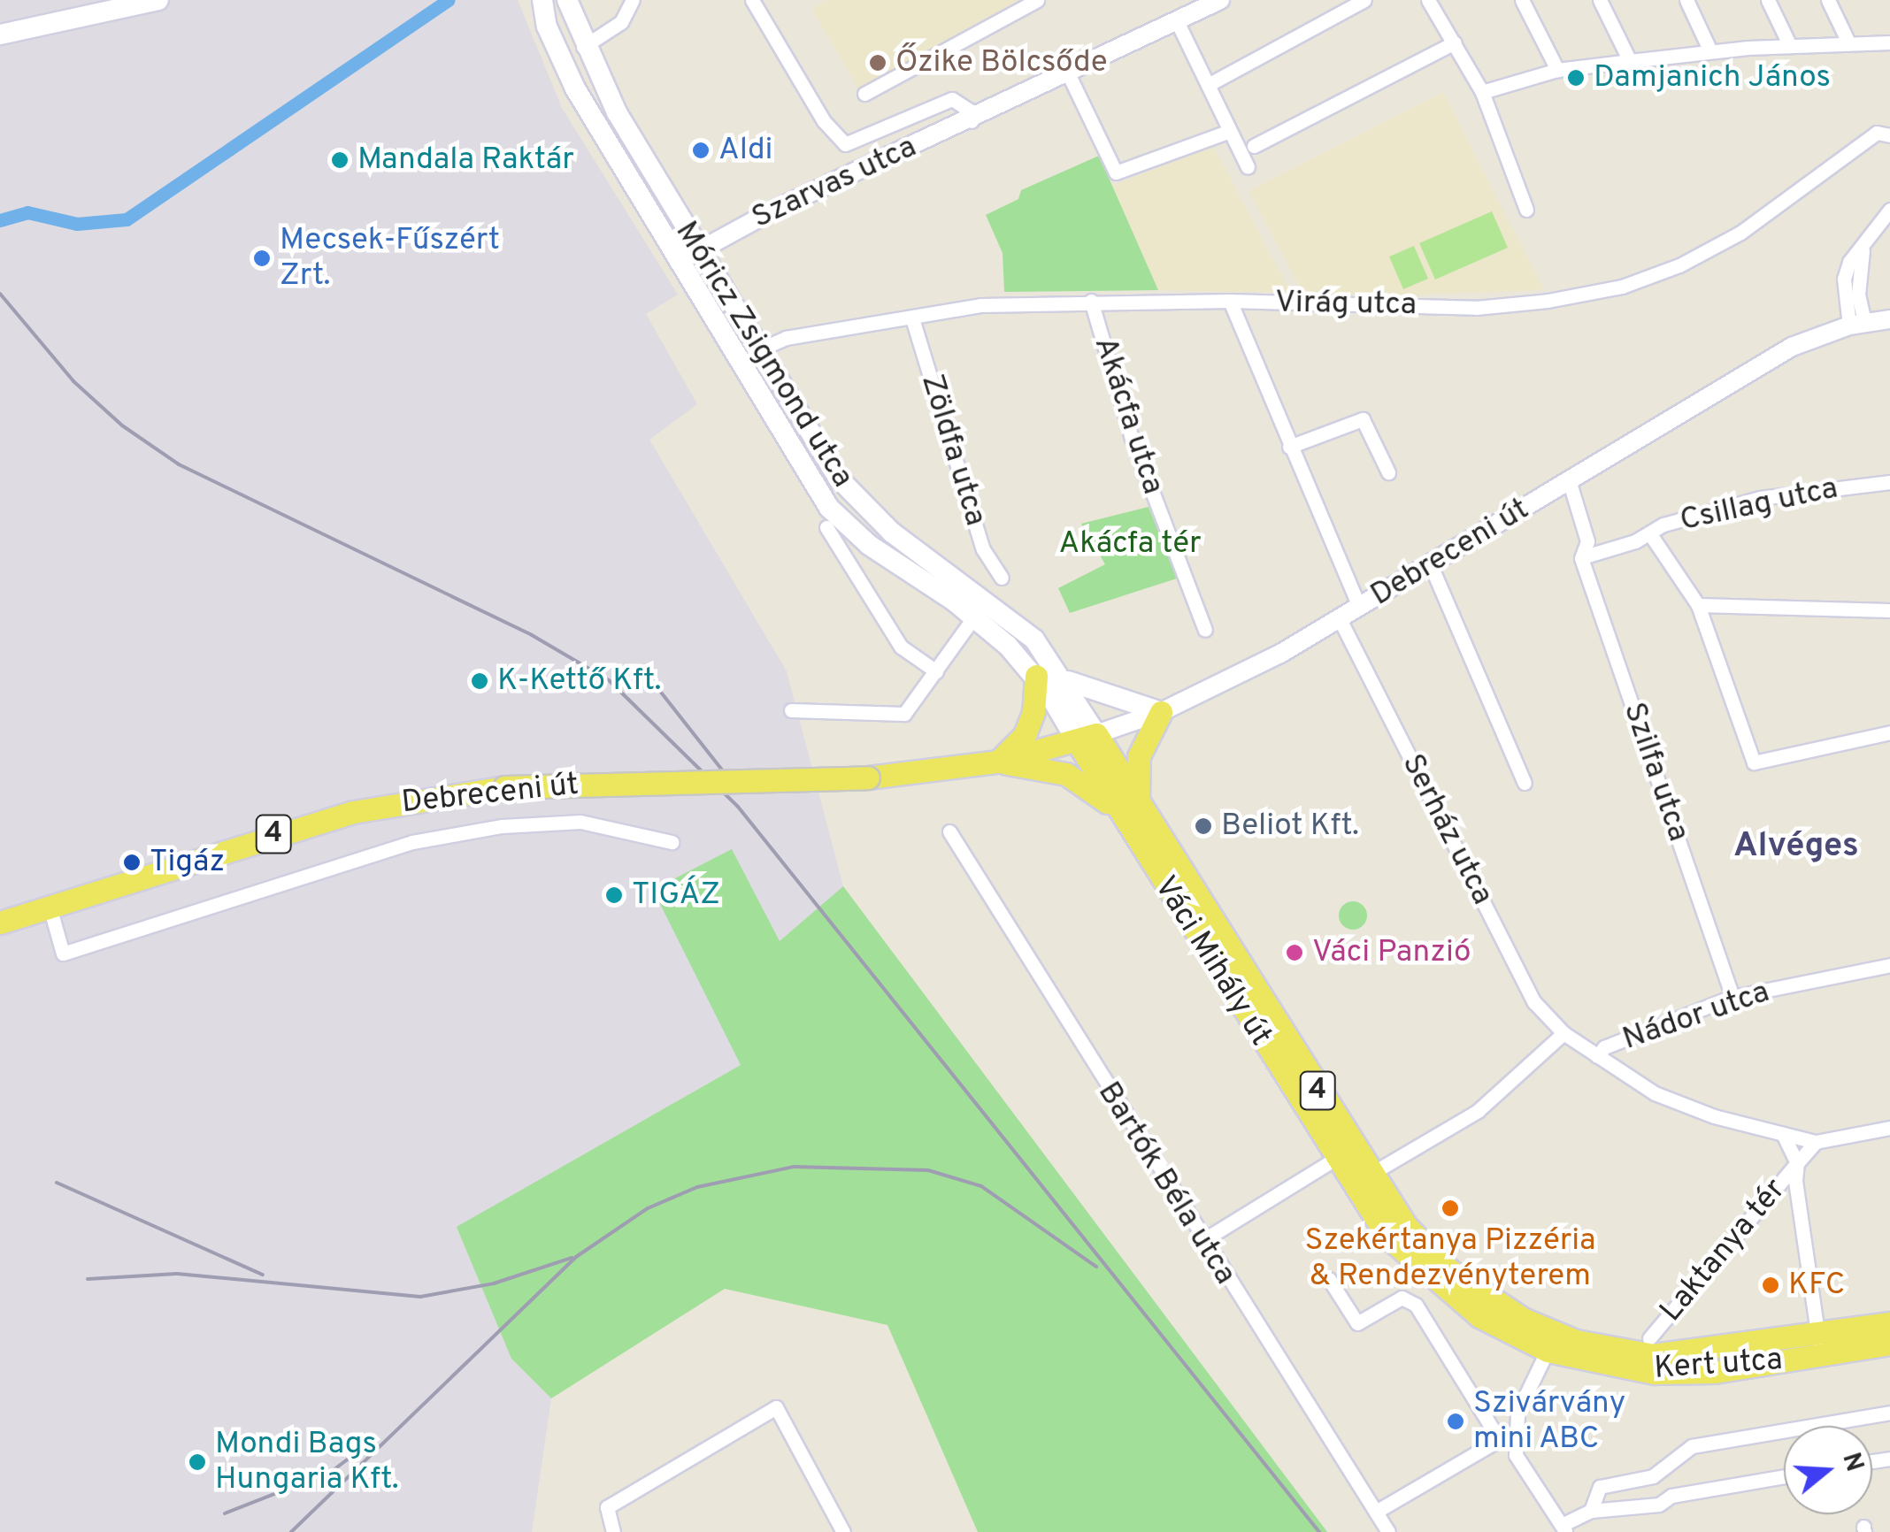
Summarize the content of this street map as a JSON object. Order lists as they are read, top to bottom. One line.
{"streets":{"main road":["Móricz Zsigmond utca","Debreceni út","4","Váci Mihály út","Kert utca"],"street":["Szarvas utca","Virág utca","Akácfa utca","Zöldfa utca","Csillag utca","Szilfa utca","Serház utca","Nádor utca","Bartók Béla utca","Laktanya tér"]},"crossings":[["Szarvas utca","Móricz Zsigmond utca"],["Virág utca","Móricz Zsigmond utca"],["Virág utca","Akácfa utca"],["Virág utca","Zöldfa utca"],["Móricz Zsigmond utca","Debreceni út"],["Móricz Zsigmond utca","Váci Mihály út"],["Csillag utca","Szilfa utca"],["Debreceni út","Szilfa utca"],["Debreceni út","Serház utca"],["Debreceni út","Váci Mihály út"],["Szilfa utca","Nádor utca"],["Serház utca","Nádor utca"],["Váci Mihály út","Kert utca"],["Laktanya tér","Kert utca"]],"districts":["Alvéges"],"parks":["Akácfa tér"],"places":["Őzike Bölcsőde","Damjanich János","Aldi","Mandala Raktár","Mecsek-Fűszért Zrt.","K-Kettő Kft.","Beliot Kft.","Tigáz","TIGÁZ","Váci Panzió","Szekértanya Pizzéria & Rendezvényterem","KFC","Szivárvány mini ABC","Mondi Bags Hungaria Kft."],"north":"right"}
